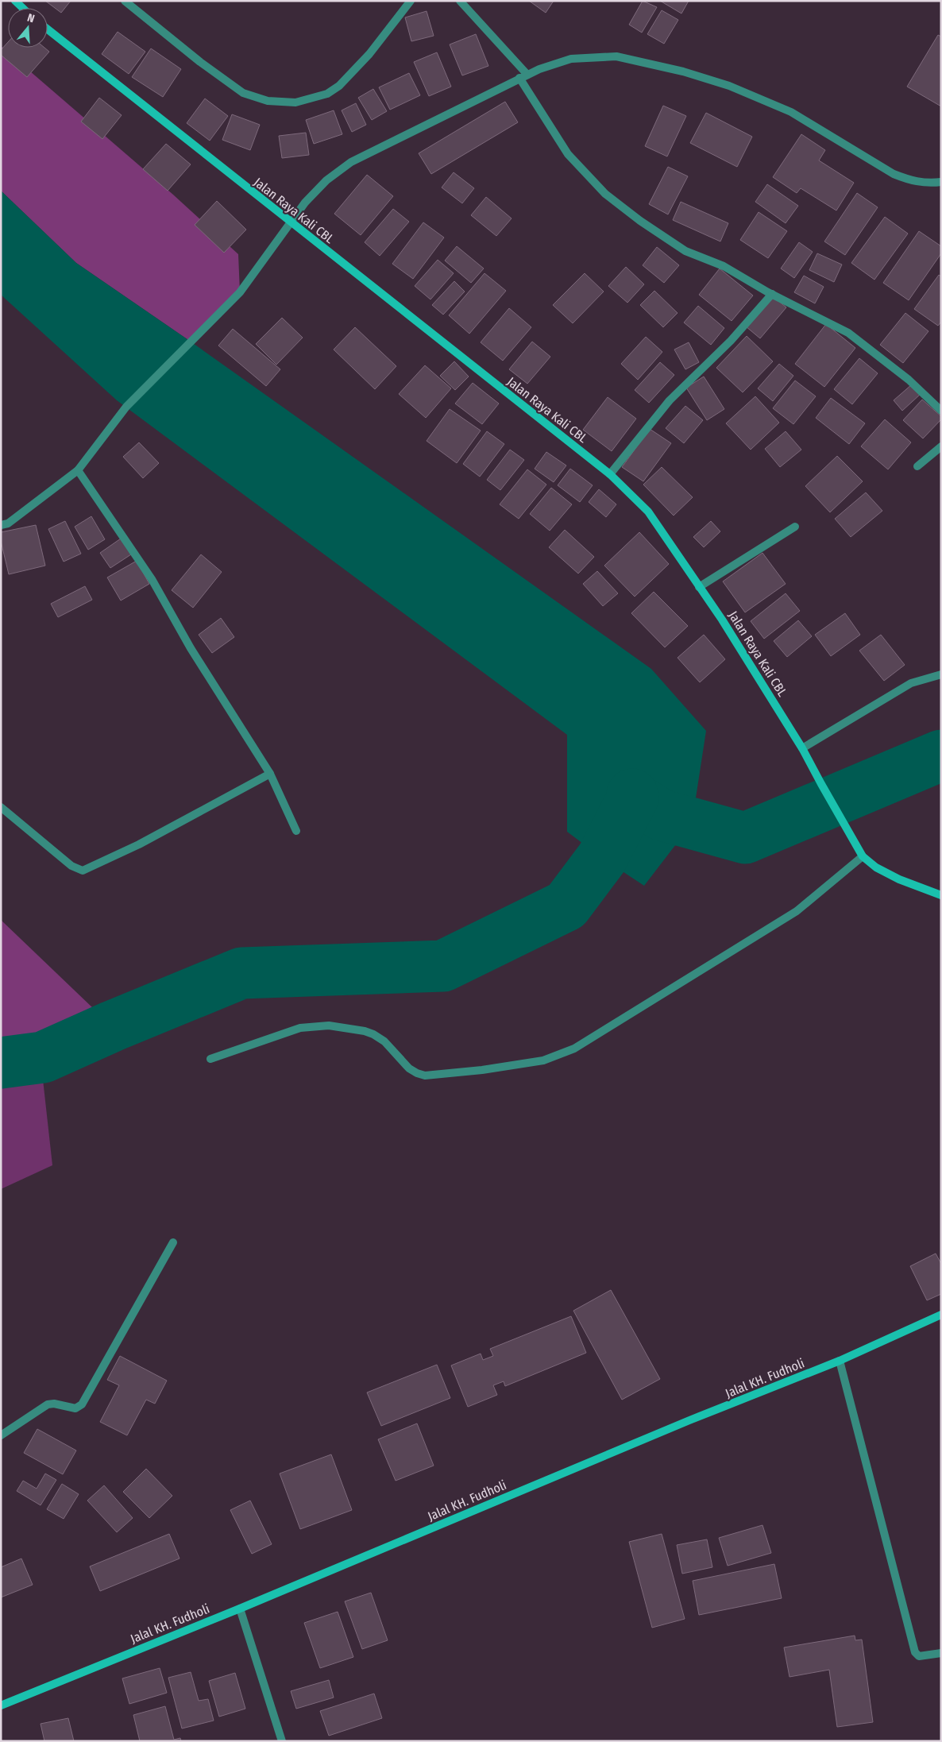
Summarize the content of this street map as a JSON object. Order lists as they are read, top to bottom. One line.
{"streets":{"main road":["Jalan Raya Kali CBL","Jalal KH. Fudholi"]},"north":"top"}
